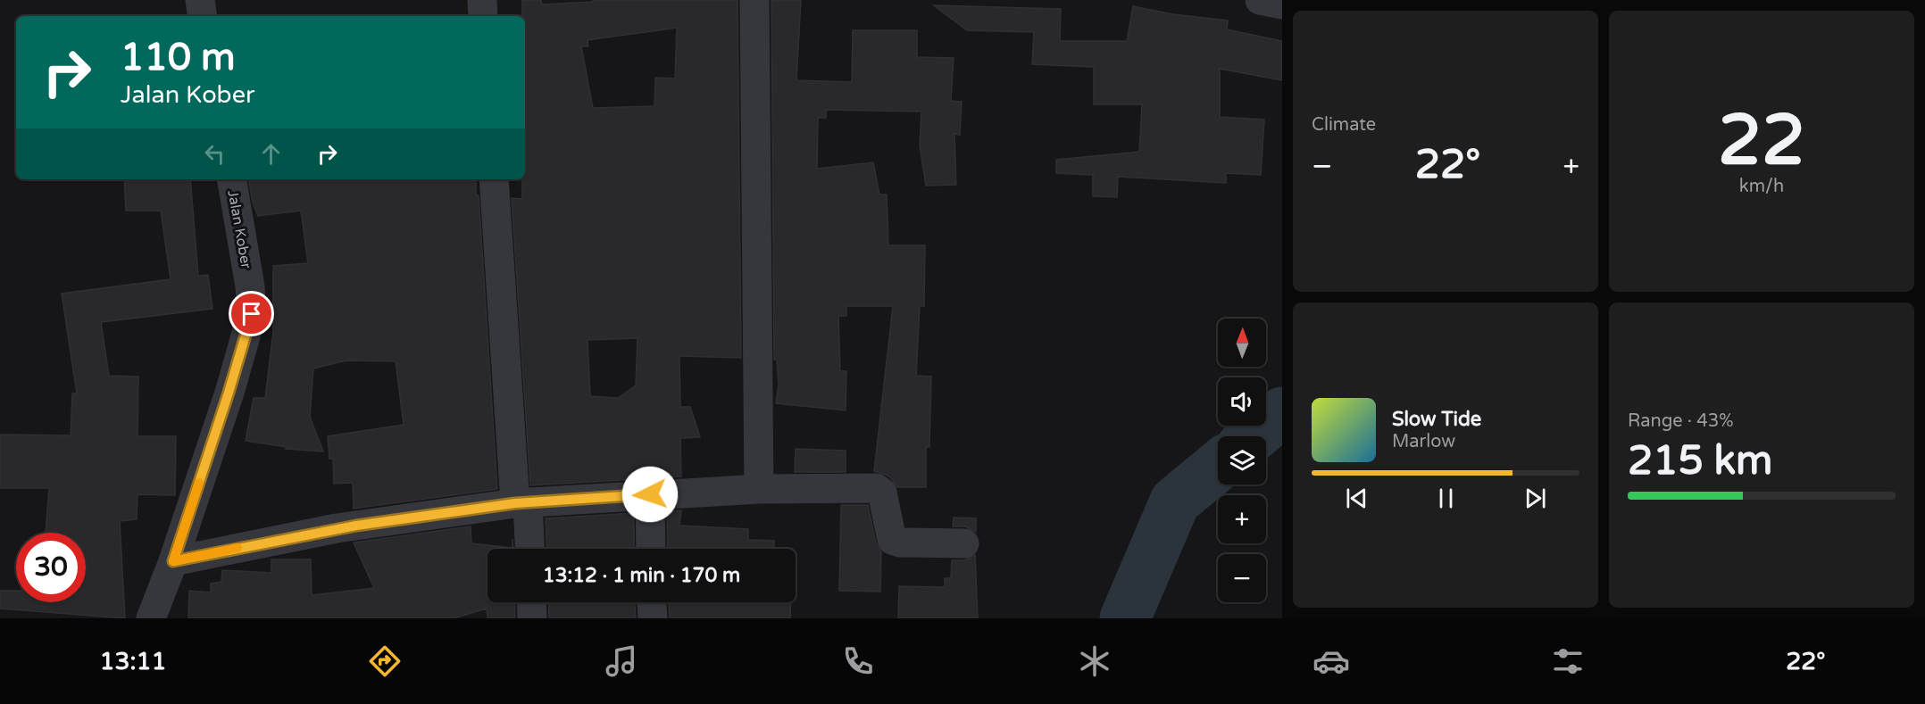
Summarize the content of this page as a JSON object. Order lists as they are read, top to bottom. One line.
{"streets":{"street":["Jalan Kober"]},"north":"top","page":{"tile":["Climate",["22","km/h"],["Range · 43%","215 km"]],"turn":["110 m","Jalan Kober"],"heat":["−","22°","+"],"map_buttons":["+","−"],"song":["Slow Tide","Marlow"],"limit":"30","trip":"13:12 · 1 min · 170 m","tabs":["13:11","22°"]}}
